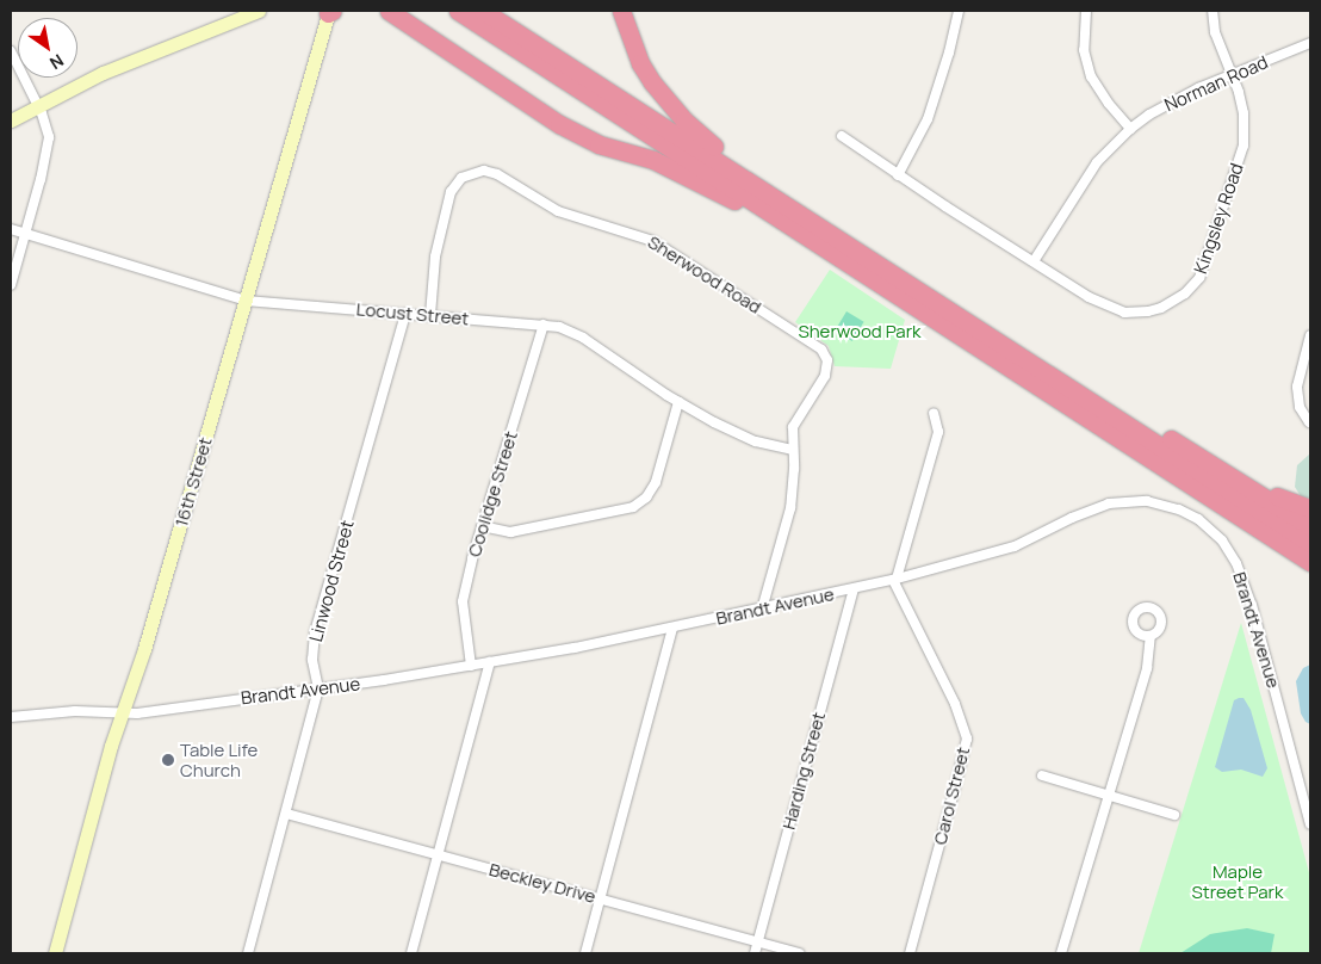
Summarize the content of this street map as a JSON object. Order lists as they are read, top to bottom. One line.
{"streets":{"street":["Norman Road","Kingsley Road","Sherwood Road","Locust Street","16th Street","Coolidge Street","Linwood Street","Brandt Avenue","Harding Street","Carol Street","Beckley Drive"]},"crossings":[["Norman Road","Kingsley Road"],["Sherwood Road","Locust Street"],["Sherwood Road","Brandt Avenue"],["Locust Street","16th Street"],["Locust Street","Coolidge Street"],["Locust Street","Linwood Street"],["16th Street","Brandt Avenue"],["Coolidge Street","Brandt Avenue"],["Linwood Street","Brandt Avenue"],["Linwood Street","Beckley Drive"],["Brandt Avenue","Harding Street"],["Brandt Avenue","Carol Street"],["Harding Street","Beckley Drive"]],"parks":["Sherwood Park","Maple Street Park"],"places":["Table Life Church"],"north":"bottom right"}
